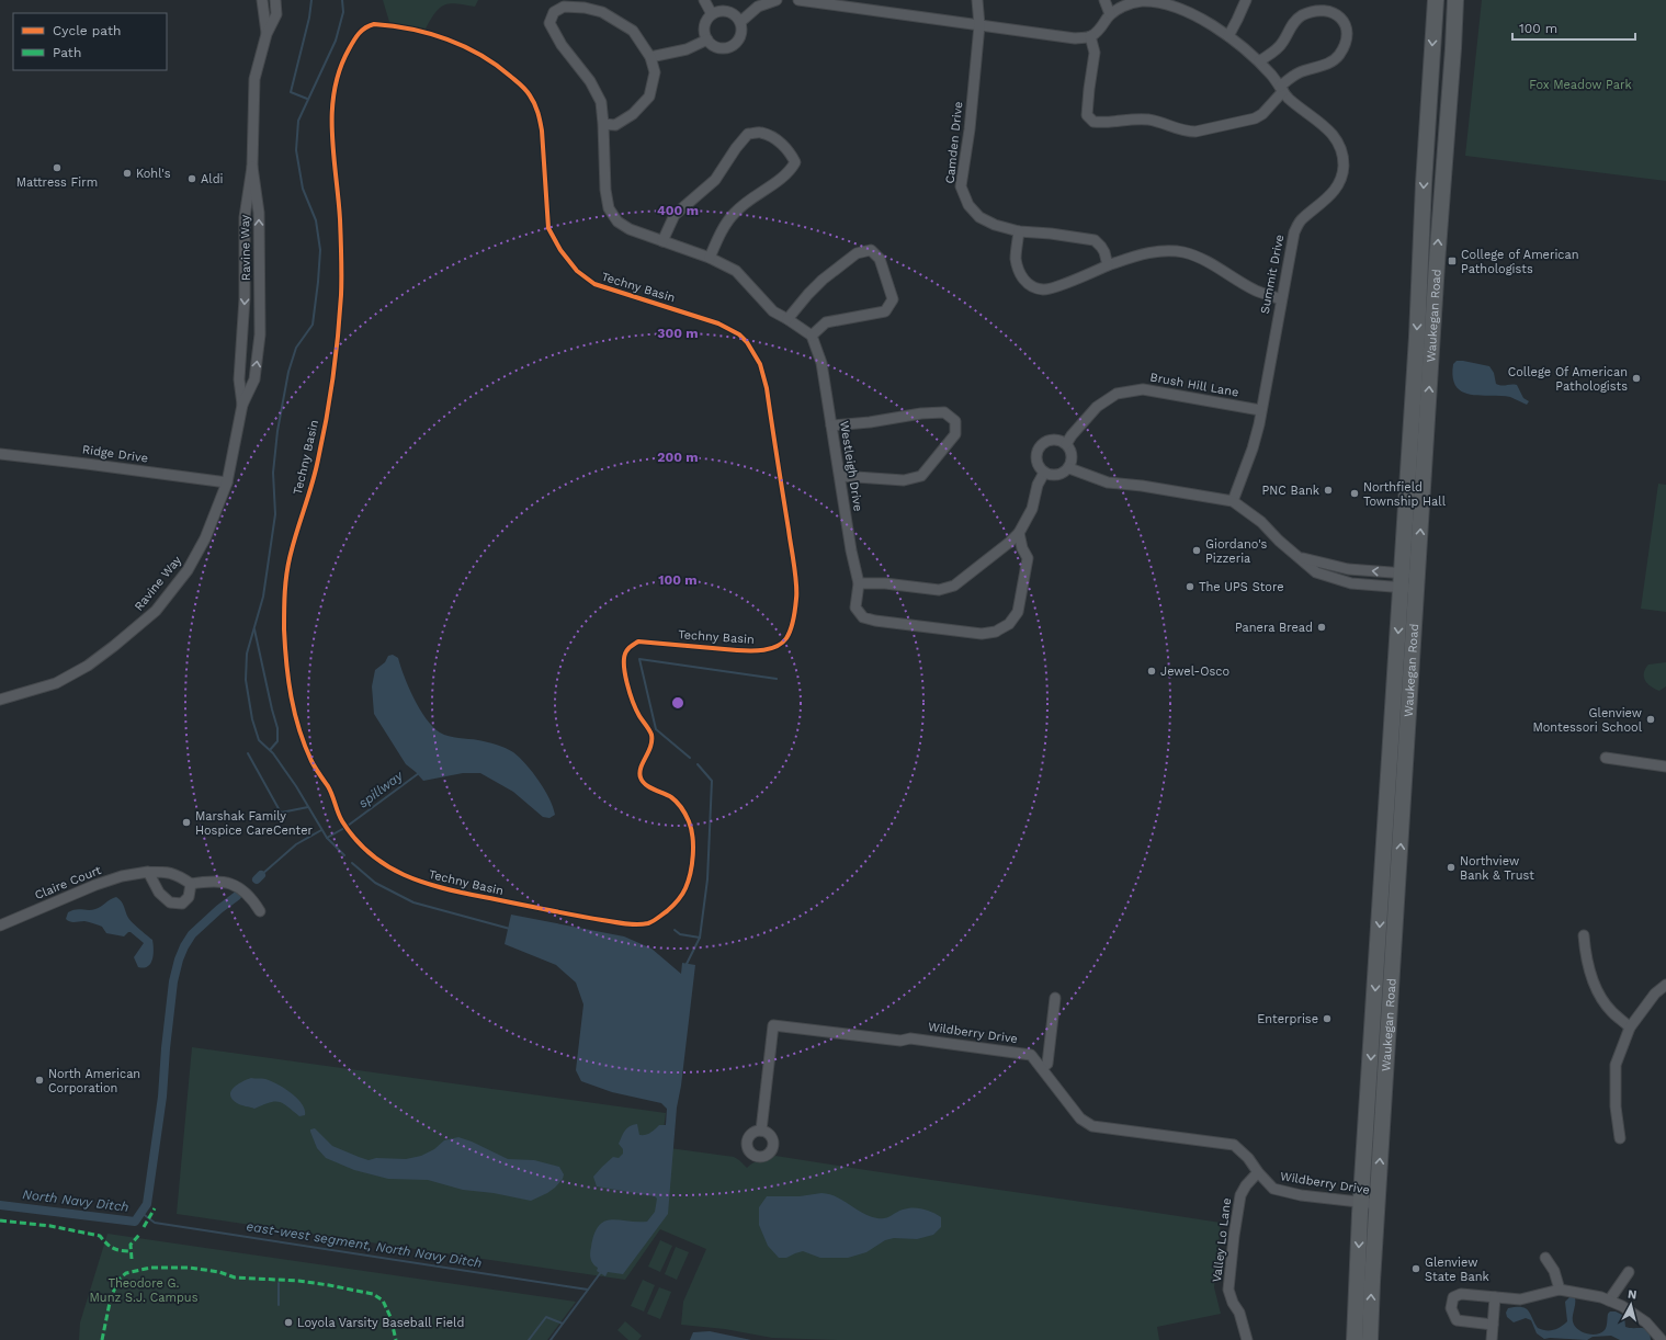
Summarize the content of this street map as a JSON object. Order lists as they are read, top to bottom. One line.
{"streets":{"main road":["Waukegan Road"],"street":["Camden Drive","Ravine Way","Summit Drive","Brush Hill Lane","Ridge Drive","Westleigh Drive","Claire Court","Wildberry Drive","Valley Lo Lane"],"cycle path":["Techny Basin"]},"crossings":[["Ravine Way","Ridge Drive"],["Summit Drive","Brush Hill Lane"],["Waukegan Road","Wildberry Drive"],["Wildberry Drive","Valley Lo Lane"]],"water":["spillway","North Navy Ditch","east-west segment, North Navy Ditch"],"parks":["Fox Meadow Park","Theodore G. Munz S.J. Campus"],"places":{"other":["Mattress Firm","Kohl's","Aldi","College Of American Pathologists","PNC Bank","Northfield Township Hall","Giordano's Pizzeria","The UPS Store","Panera Bread","Jewel-Osco","Glenview Montessori School","Marshak Family Hospice CareCenter","Northview Bank & Trust","Enterprise","North American Corporation","Glenview State Bank","Loyola Varsity Baseball Field"],"transit":["College of American Pathologists"]},"legend":["Cycle path","Path"],"scale_bar":"100 m","north":"top","rings":["400 m","300 m","200 m","100 m"]}
